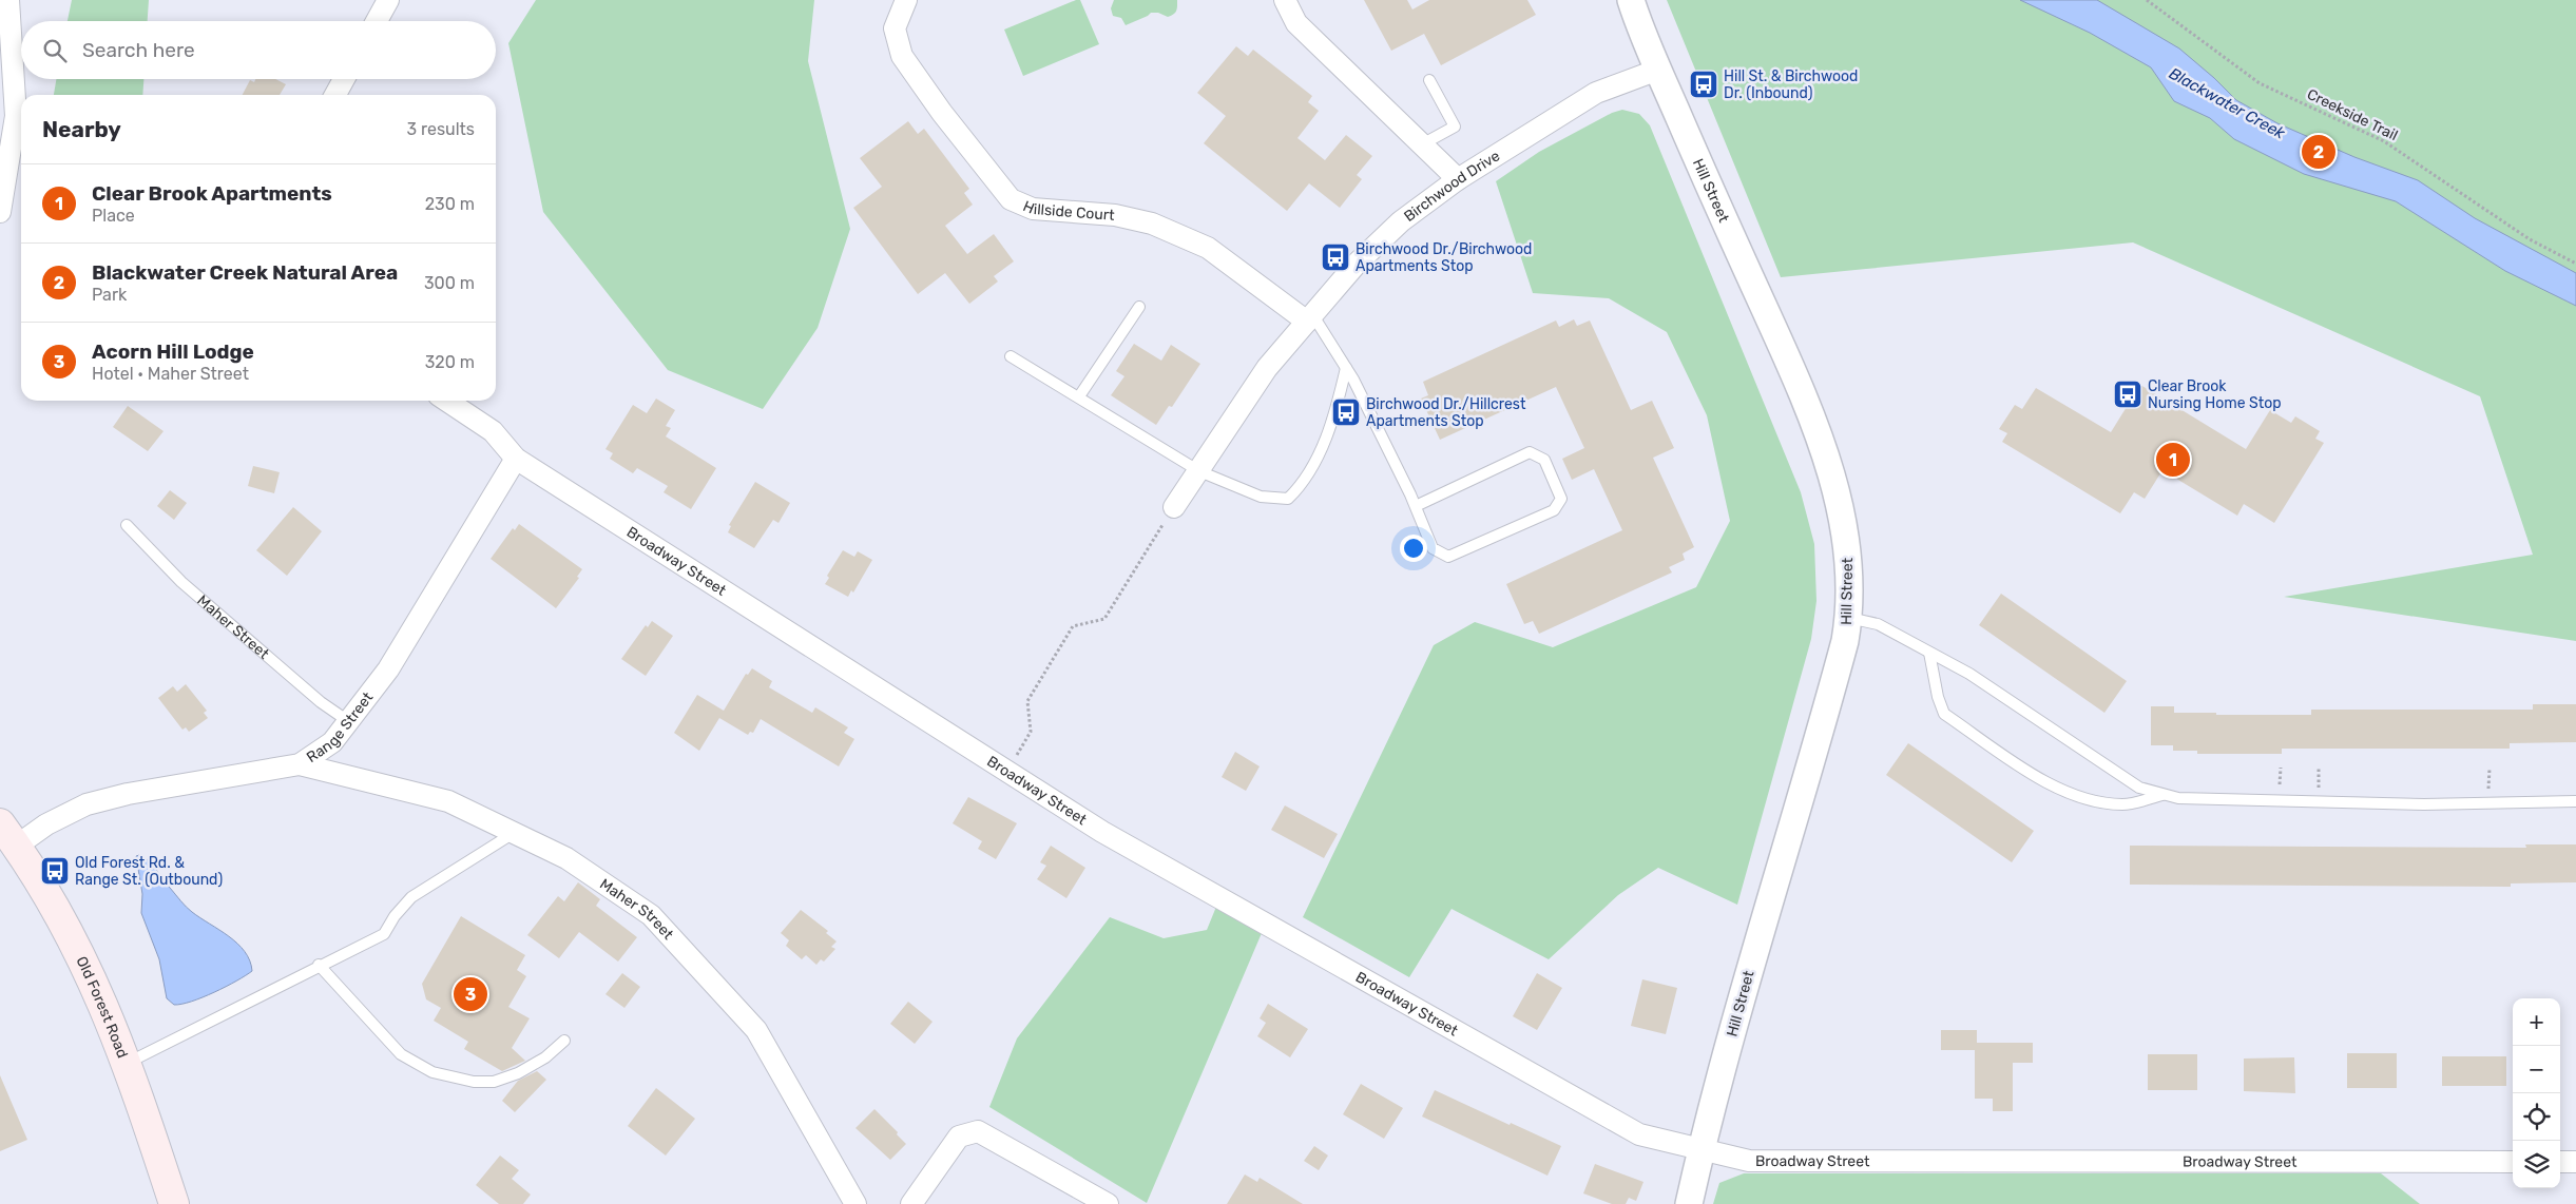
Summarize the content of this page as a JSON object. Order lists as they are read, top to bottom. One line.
{"streets":{"main road":["Old Forest Road"],"street":["Birchwood Drive","Hill Street","Hillside Court","Broadway Street","Maher Street","Range Street"],"path":["Creekside Trail"]},"crossings":[["Birchwood Drive","Hill Street"],["Birchwood Drive","Hillside Court"],["Hill Street","Broadway Street"],["Broadway Street","Range Street"],["Maher Street","Range Street"],["Range Street","Old Forest Road"]],"water":["Blackwater Creek"],"places":{"bus stop":["Hill St. & Birchwood Dr. (Inbound)","Birchwood Dr./Birchwood Apartments Stop","Clear Brook Nursing Home Stop","Birchwood Dr./Hillcrest Apartments Stop","Old Forest Rd. & Range St. (Outbound)"]},"page":{"search":"Search here","heading":["Nearby","3 results"],"pins":["2","1","3"],"list":[{"mark":"1","name":"Clear Brook Apartments","note":"Place","value":"230 m"},{"mark":"2","name":"Blackwater Creek Natural Area","note":"Park","value":"300 m"},{"mark":"3","name":"Acorn Hill Lodge","note":"Hotel · Maher Street","value":"320 m"}],"map_buttons":["+","−"]}}
